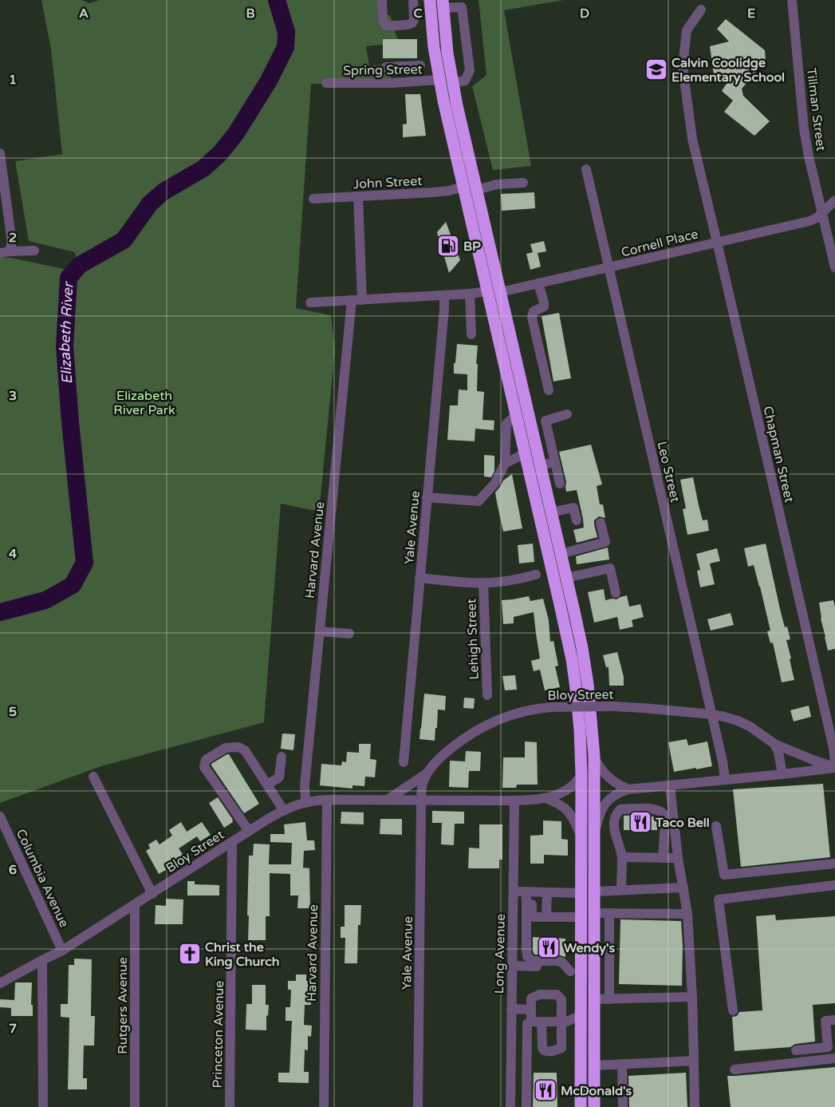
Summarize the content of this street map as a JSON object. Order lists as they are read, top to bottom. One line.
{"streets":{"street":["Spring Street","Tillman Street","John Street","Cornell Place","Chapman Street","Leo Street","Yale Avenue","Harvard Avenue","Lehigh Street","Bloy Street","Columbia Avenue","Long Avenue","Rutgers Avenue","Princeton Avenue"]},"crossings":[["Tillman Street","Cornell Place"],["John Street","Harvard Avenue"],["Cornell Place","Chapman Street"],["Cornell Place","Leo Street"],["Leo Street","Bloy Street"],["Yale Avenue","Bloy Street"],["Harvard Avenue","Bloy Street"],["Bloy Street","Columbia Avenue"],["Bloy Street","Long Avenue"],["Bloy Street","Rutgers Avenue"],["Bloy Street","Princeton Avenue"]],"water":["Elizabeth River"],"parks":["Elizabeth River Park"],"places":{"school or university":["Calvin Coolidge Elementary School"],"fuel station":["BP"],"restaurant":["Taco Bell","Wendy's","McDonald's"],"church":["Christ the King Church"]},"grid":{"columns":["A","B","C","D","E"],"rows":["1","2","3","4","5","6","7"]}}
